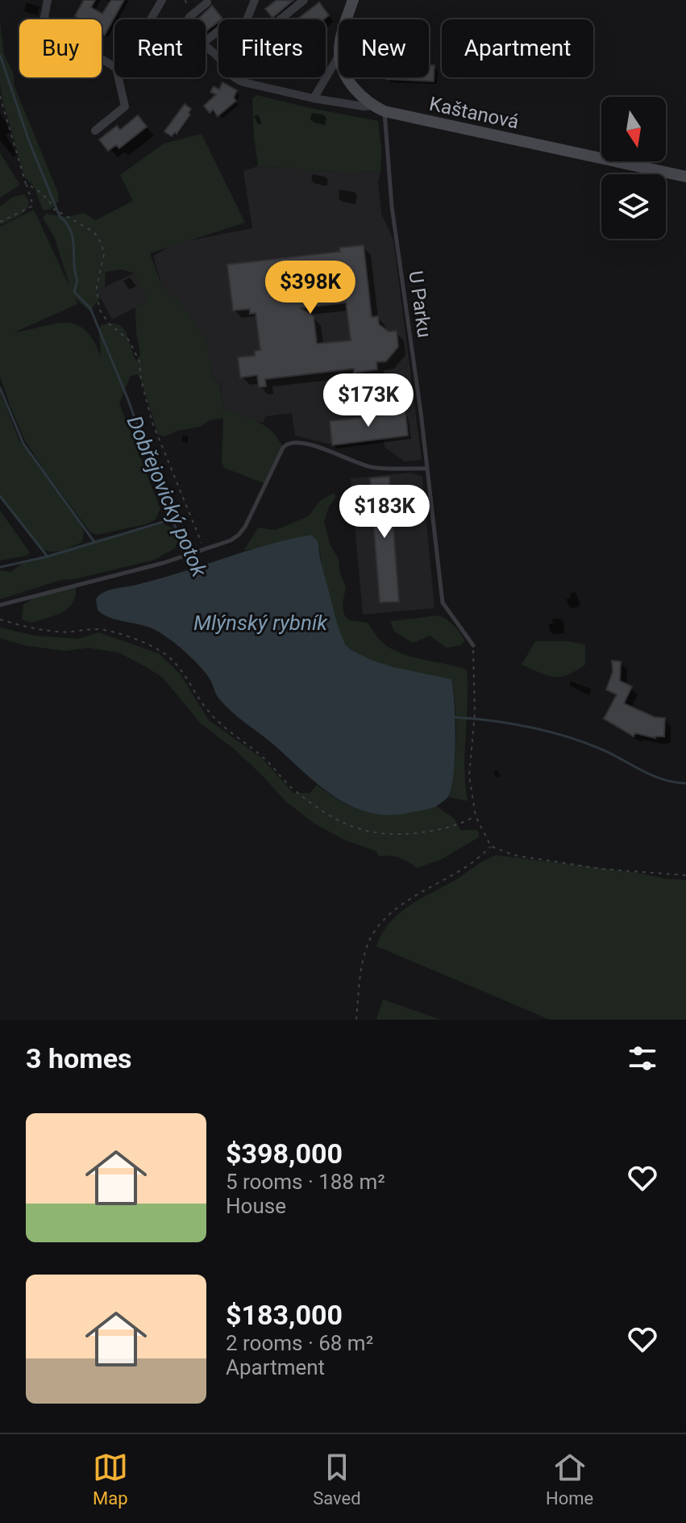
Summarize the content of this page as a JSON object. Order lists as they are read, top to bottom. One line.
{"streets":{"street":["Kaštanová"],"lane":["U Parku"]},"crossings":[["Kaštanová","U Parku"]],"water":["Dobřejovický potok","Mlýnský rybník"],"north":"bottom","page":{"chip":["Buy","Rent","Filters","New","Apartment"],"price":["$398K","$173K","$183K"],"heading":"3 homes","list":[{"name":"$398,000","note":"5 rooms · 188 m² · House"},{"name":"$183,000","note":"2 rooms · 68 m² · Apartment"}],"tabs":["Map","Saved","Home"]}}
